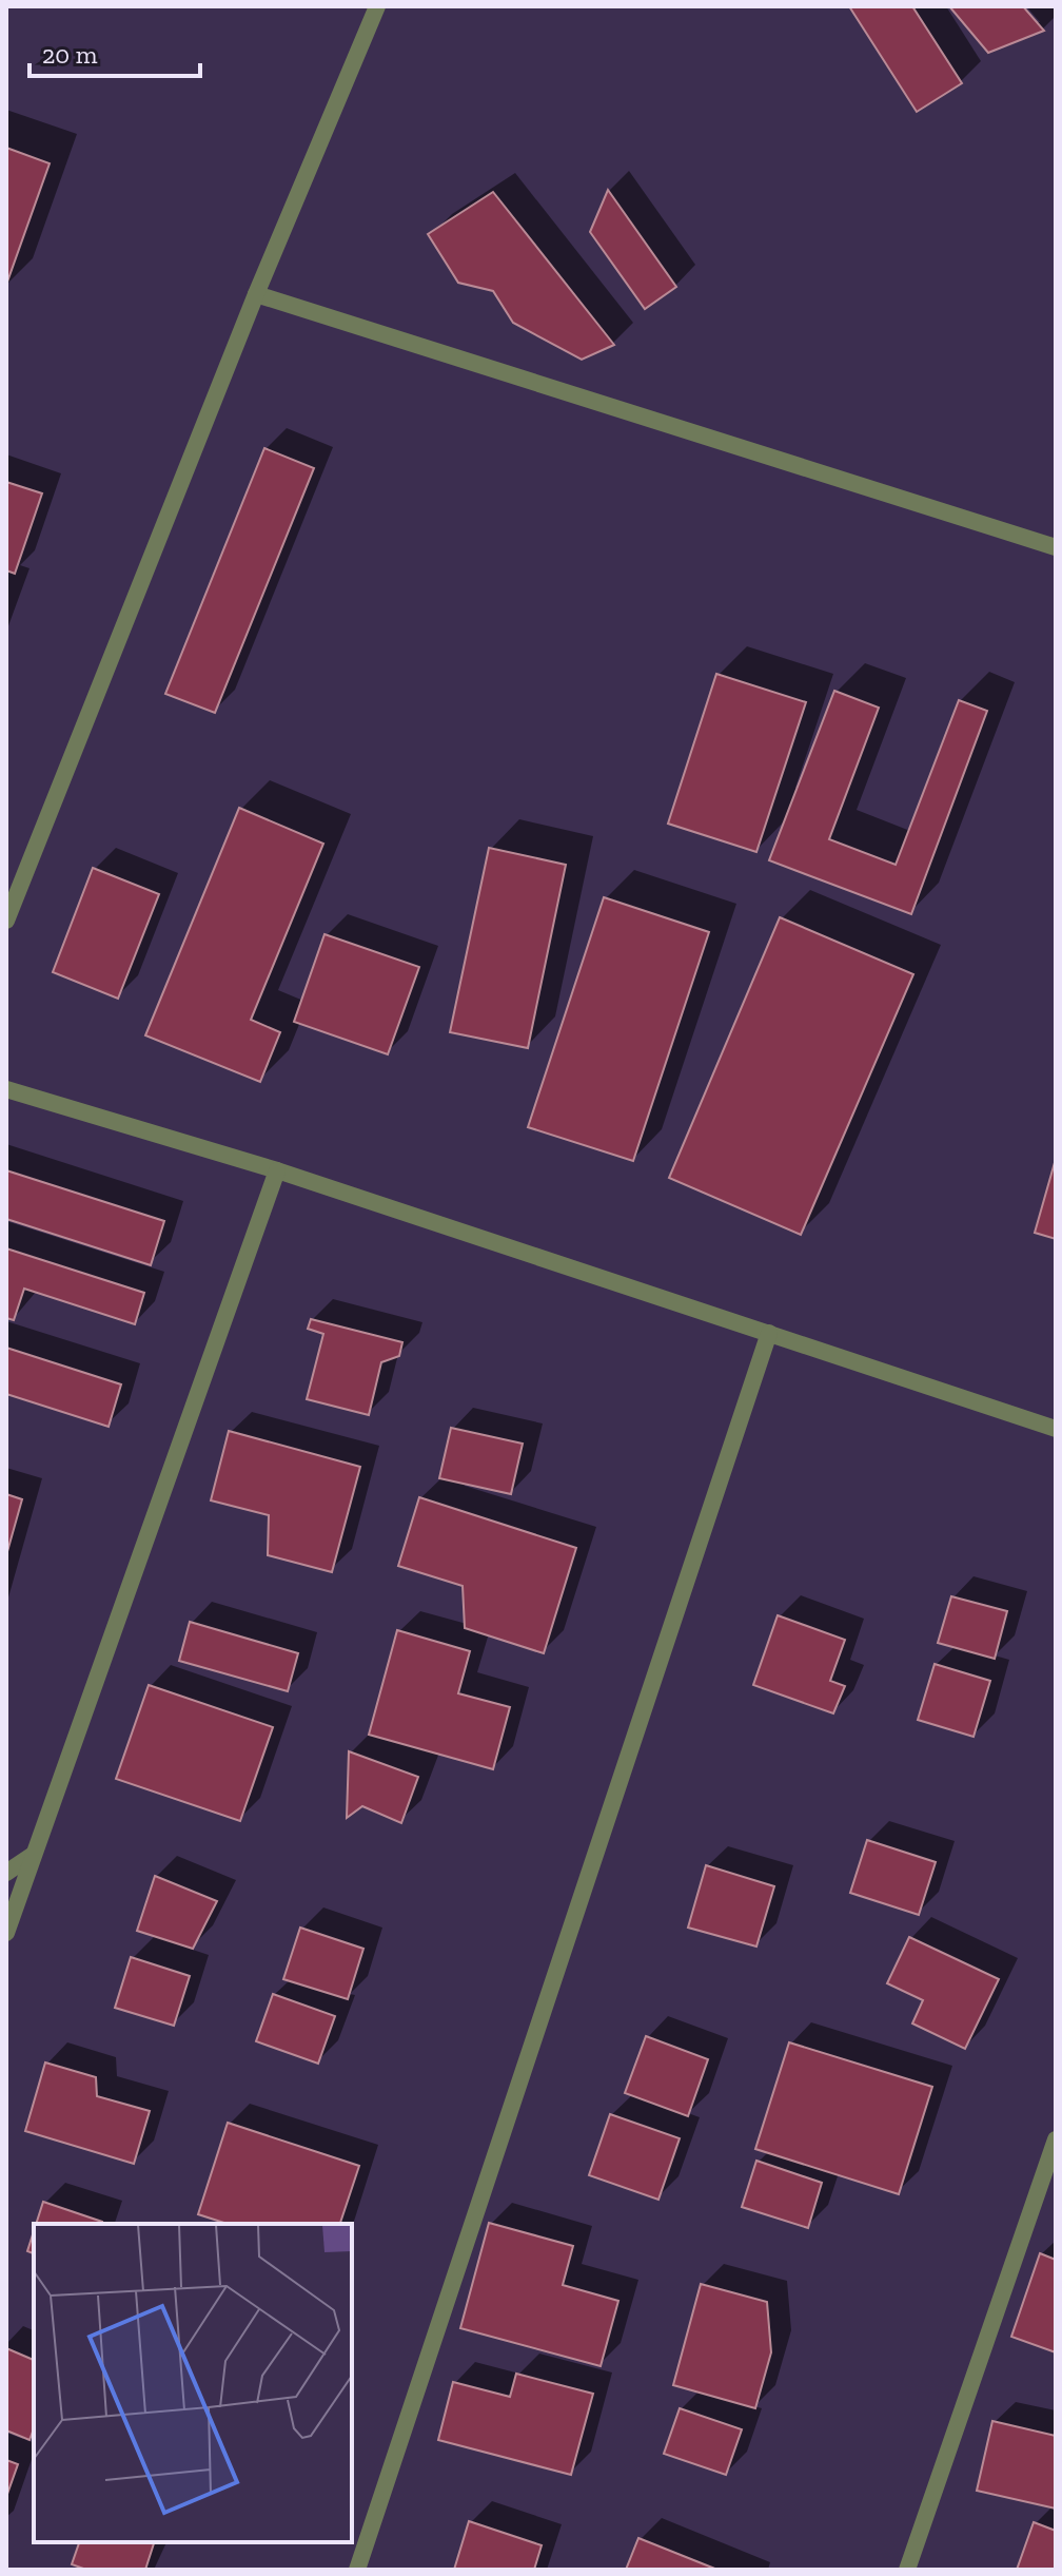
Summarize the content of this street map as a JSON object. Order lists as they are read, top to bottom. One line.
{"scale_bar":"20 m"}
